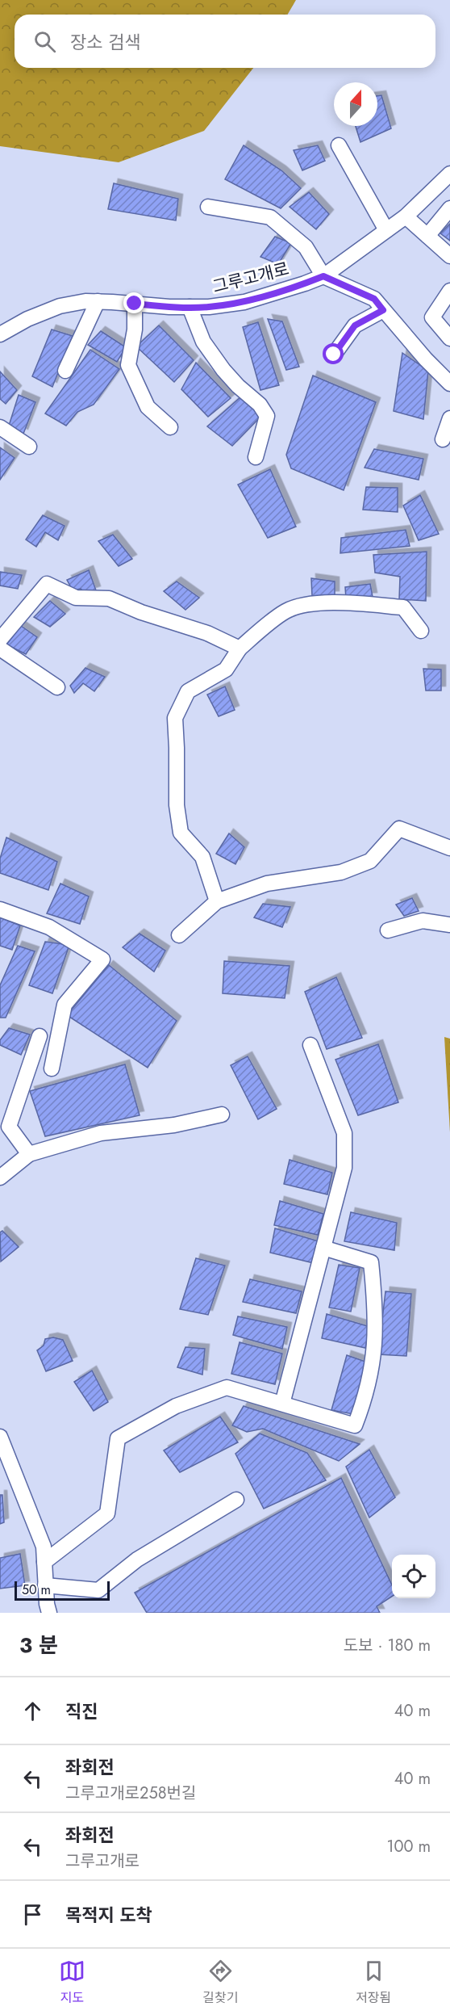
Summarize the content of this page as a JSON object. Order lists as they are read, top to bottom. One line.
{"streets":{"street":["그루고개로"]},"scale_bar":"50 m","north":"top","page":{"search":"장소 검색","scale":"50 m","heading":["3 분","도보 · 180 m"],"list":[["직진","40 m"],["좌회전","그루고개로258번길","40 m"],["좌회전","그루고개로","100 m"],"목적지 도착"],"nav":["지도","길찾기","저장됨"]}}
